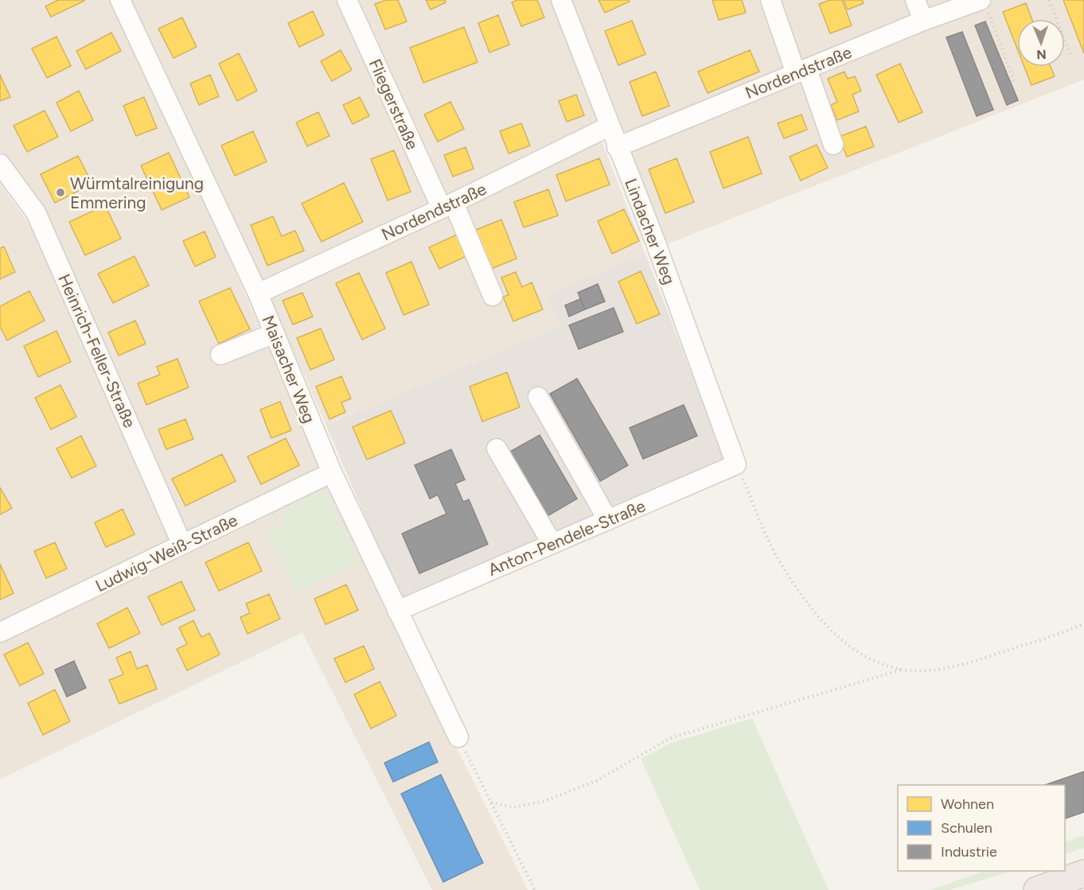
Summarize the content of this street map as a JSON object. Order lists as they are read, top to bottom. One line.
{"streets":{"street":["Nordendstraße","Fliegerstraße","Lindacher Weg","Heinrich-Feller-Straße","Maisacher Weg","Anton-Pendele-Straße","Ludwig-Weiß-Straße"]},"crossings":[["Nordendstraße","Fliegerstraße"],["Nordendstraße","Lindacher Weg"],["Nordendstraße","Maisacher Weg"],["Lindacher Weg","Anton-Pendele-Straße"],["Heinrich-Feller-Straße","Ludwig-Weiß-Straße"],["Maisacher Weg","Anton-Pendele-Straße"],["Maisacher Weg","Ludwig-Weiß-Straße"]],"places":["Würmtalreinigung Emmering"],"legend":["Wohnen","Schulen","Industrie"],"north":"bottom"}
